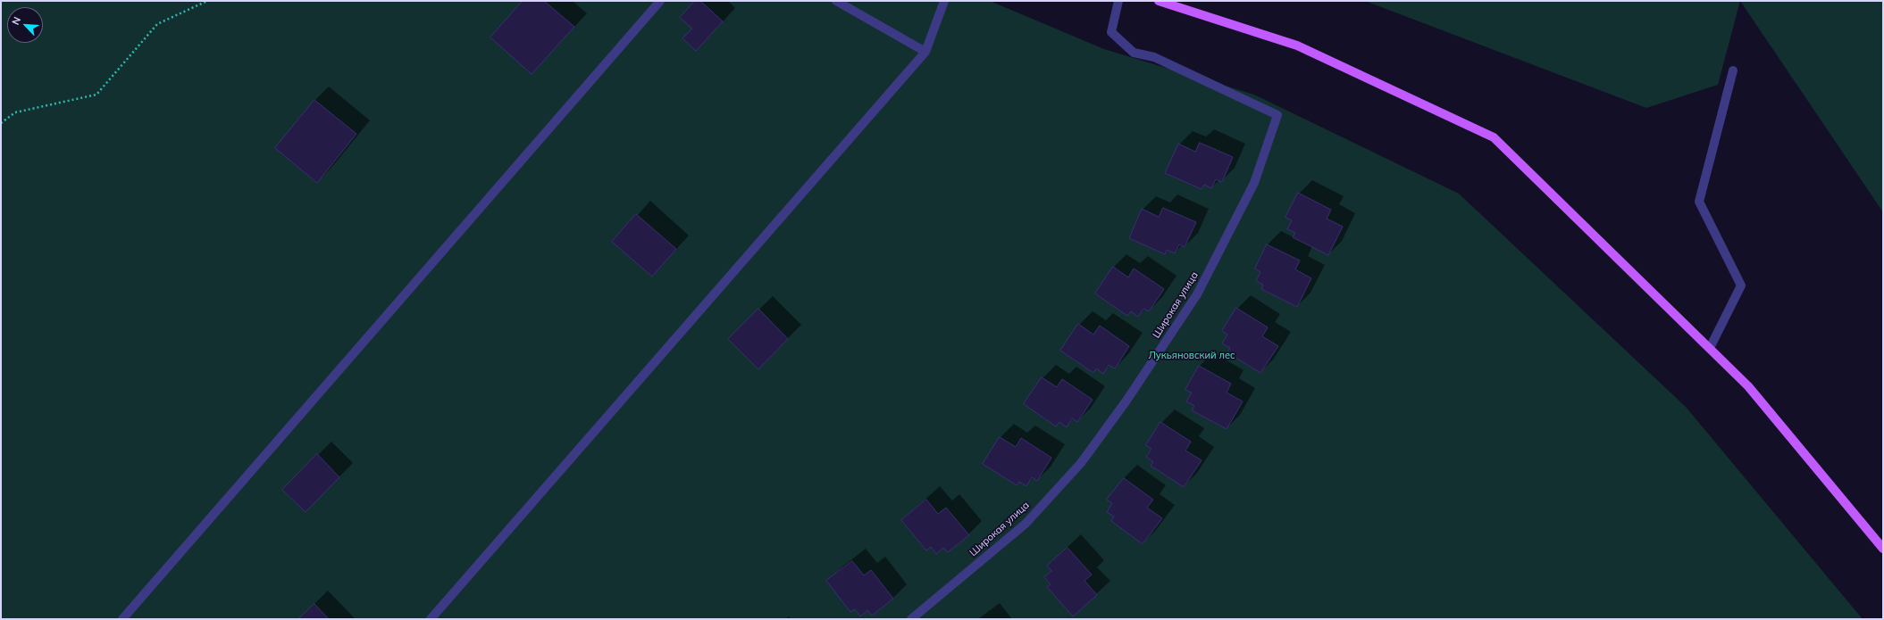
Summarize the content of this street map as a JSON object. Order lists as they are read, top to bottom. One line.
{"streets":{"street":["Широкая улица"]},"parks":["Лукьяновский лес"],"north":"top left"}
